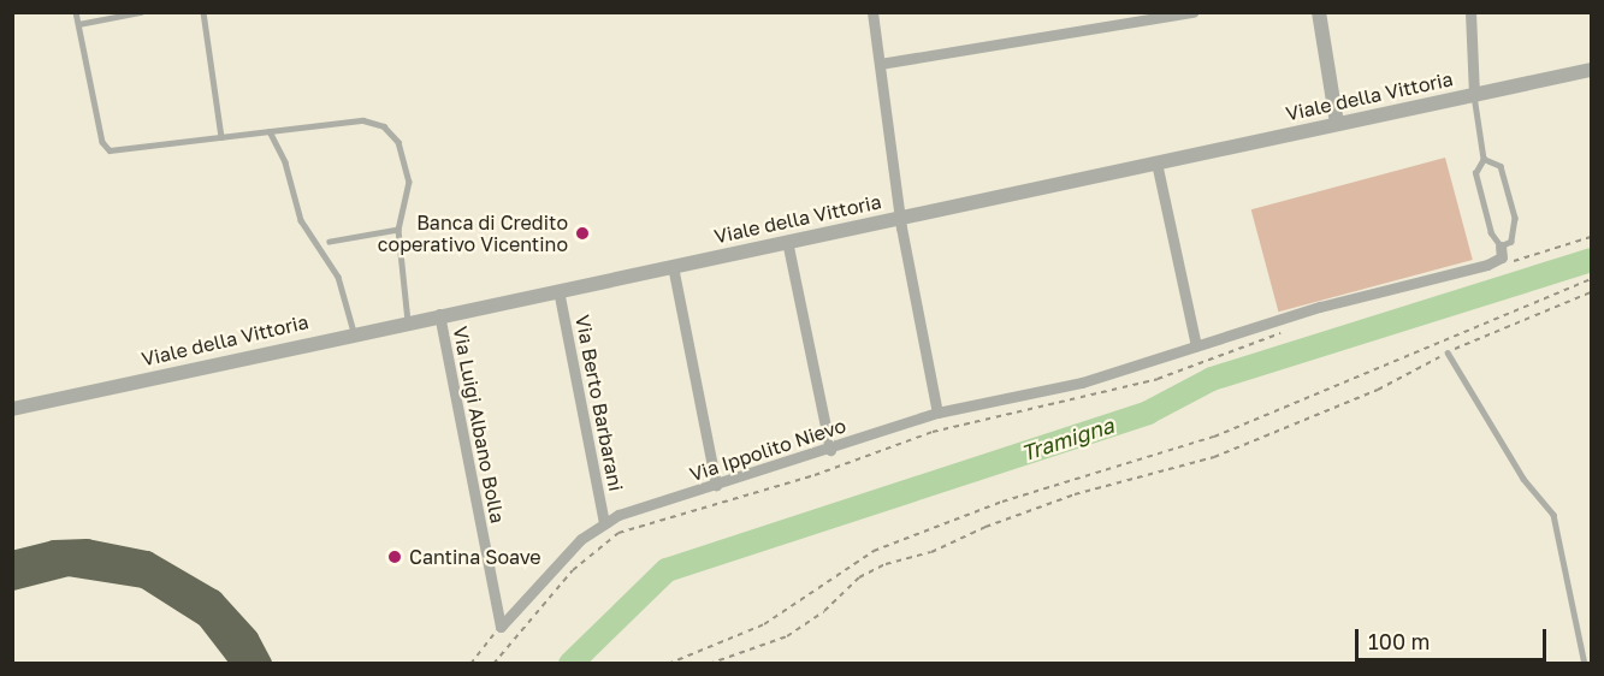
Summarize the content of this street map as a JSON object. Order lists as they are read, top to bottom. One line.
{"streets":{"street":["Viale della Vittoria","Via Berto Barbarani","Via Luigi Albano Bolla","Via Ippolito Nievo"]},"crossings":[["Viale della Vittoria","Via Berto Barbarani"],["Viale della Vittoria","Via Luigi Albano Bolla"],["Via Berto Barbarani","Via Ippolito Nievo"],["Via Luigi Albano Bolla","Via Ippolito Nievo"]],"water":["Tramigna"],"places":["Banca di Credito coperativo Vicentino","Cantina Soave"],"scale_bar":"100 m"}
